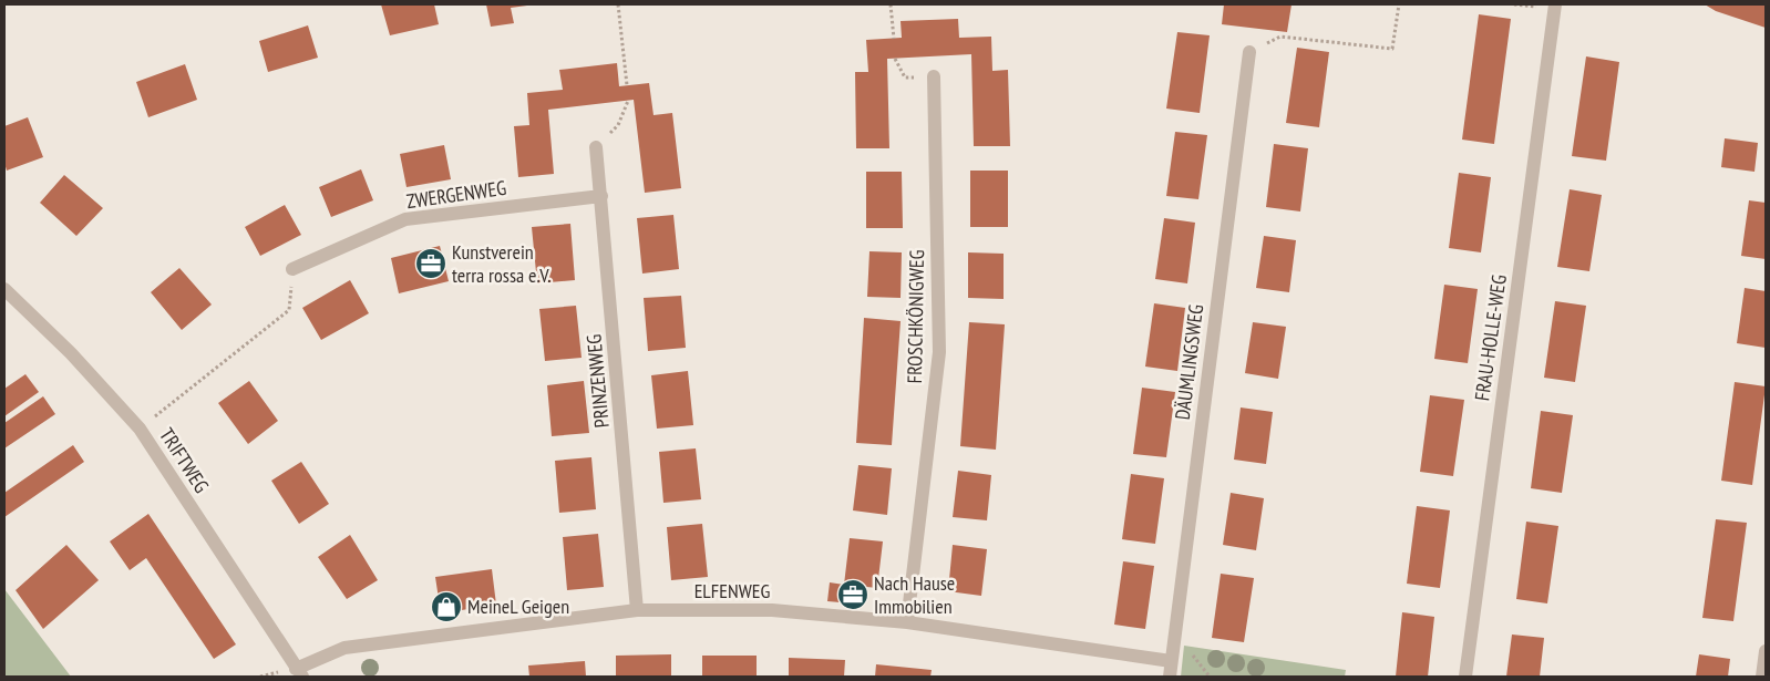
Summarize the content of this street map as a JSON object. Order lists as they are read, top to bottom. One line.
{"streets":{"street":["ZWERGENWEG","FROSCHKÖNIGWEG","FRAU-HOLLE-WEG","DÄUMLINGSWEG","PRINZENWEG","TRIFTWEG","ELFENWEG"]},"crossings":[["ZWERGENWEG","PRINZENWEG"],["FROSCHKÖNIGWEG","ELFENWEG"],["DÄUMLINGSWEG","ELFENWEG"],["PRINZENWEG","ELFENWEG"],["TRIFTWEG","ELFENWEG"]],"places":{"office":["Kunstverein terra rossa e.V.","Nach Hause Immobilien"],"shop":["MeineL Geigen"]}}
